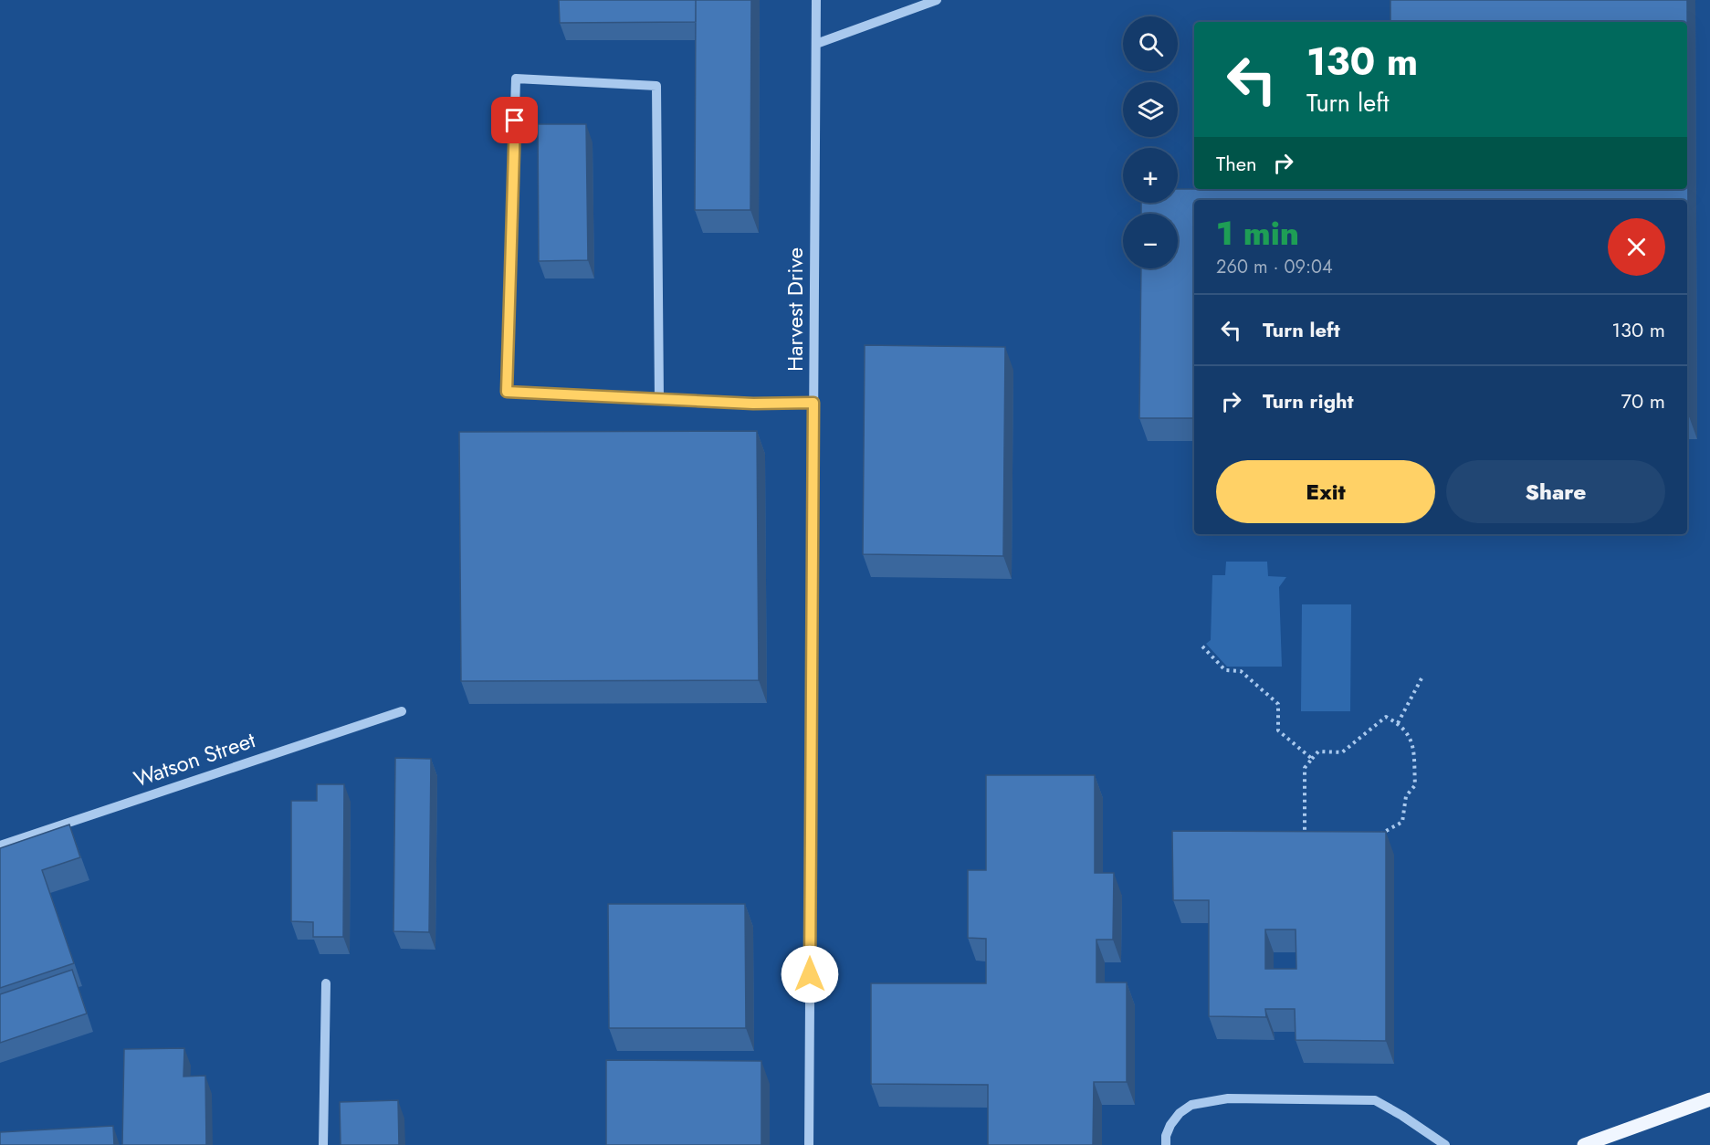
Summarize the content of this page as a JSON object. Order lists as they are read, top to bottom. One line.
{"streets":{"street":["Harvest Drive","Watson Street"]},"page":{"map_buttons":["+","−"],"turn":["130 m","Turn left"],"then":"Then","heading":["1 min","260 m · 09:04"],"list":[{"name":"Turn left","value":"130 m"},{"name":"Turn right","value":"70 m"}],"buttons":["Exit","Share"]}}
